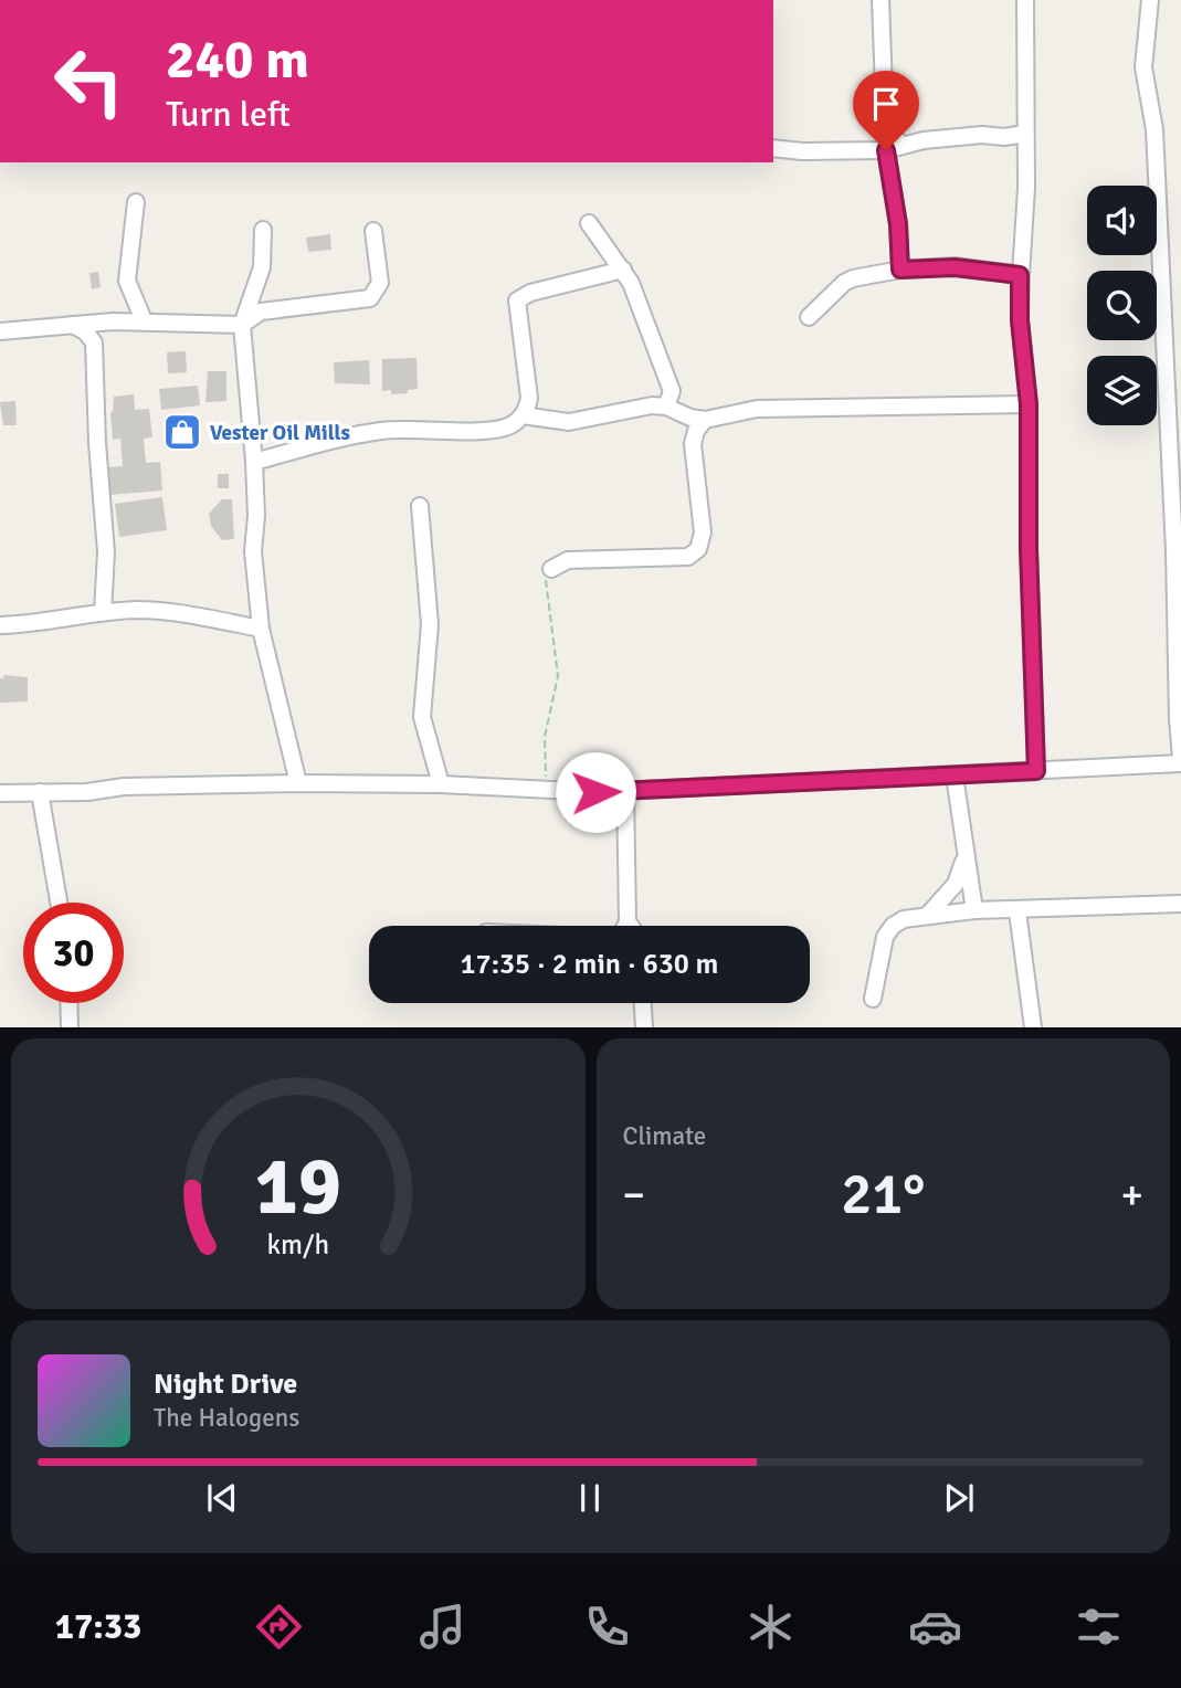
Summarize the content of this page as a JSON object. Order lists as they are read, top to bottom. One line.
{"places":{"shop":["Vester Oil Mills"]},"page":{"turn":["240 m","Turn left"],"limit":"30","trip":"17:35 · 2 min · 630 m","tile":"Climate","heat":["−","21°","+"],"song":["Night Drive","The Halogens"],"tabs":"17:33","gauge":["19","km/h"]}}
